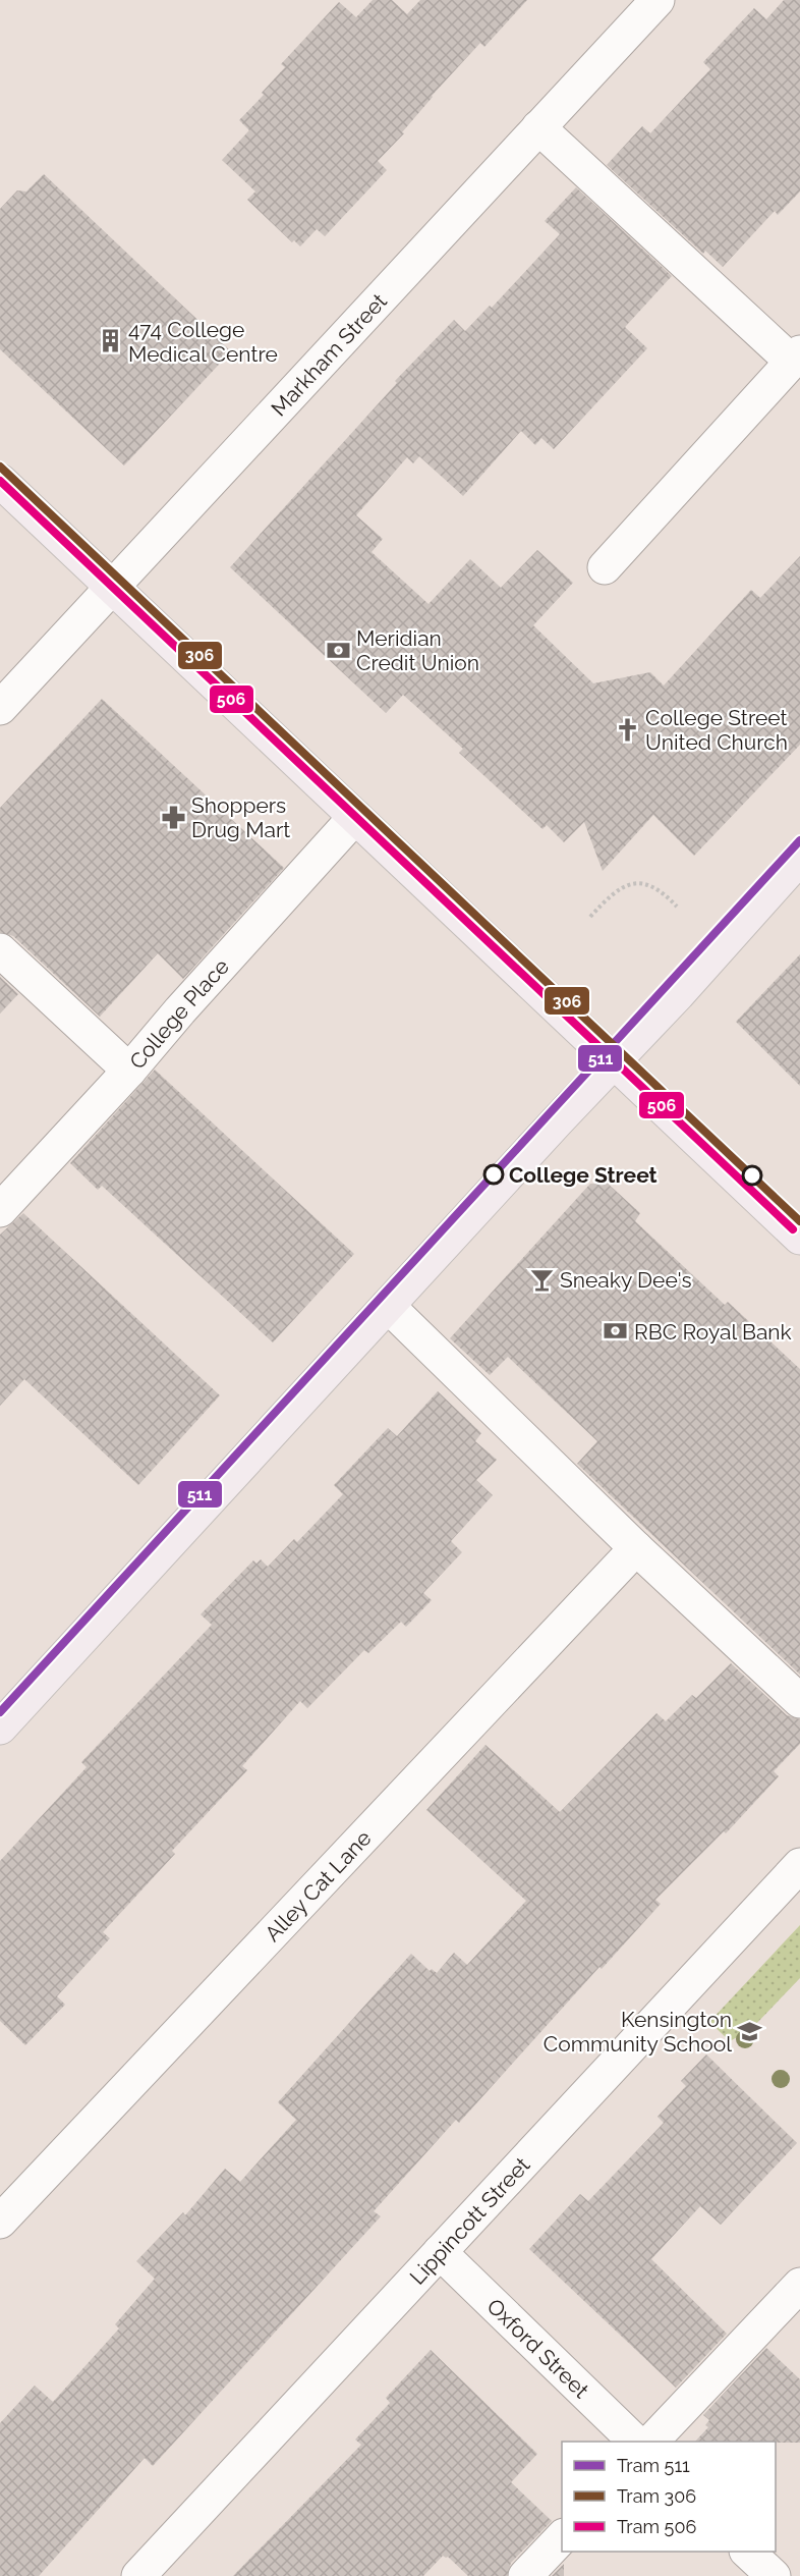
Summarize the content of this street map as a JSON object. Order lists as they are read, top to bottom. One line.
{"streets":{"street":["Markham Street","College Place","Alley Cat Lane","Lippincott Street","Oxford Street"]},"crossings":[["Lippincott Street","Oxford Street"]],"places":{"building":["474 College Medical Centre"],"bank":["Meridian Credit Union","RBC Royal Bank"],"church":["College Street United Church"],"pharmacy":["Shoppers Drug Mart"],"other":["College Street"],"bar":["Sneaky Dee's"],"school or university":["Kensington Community School"]},"lines":["tram line 306","tram line 506","tram line 511"],"legend":["Tram 511","Tram 306","Tram 506"]}
